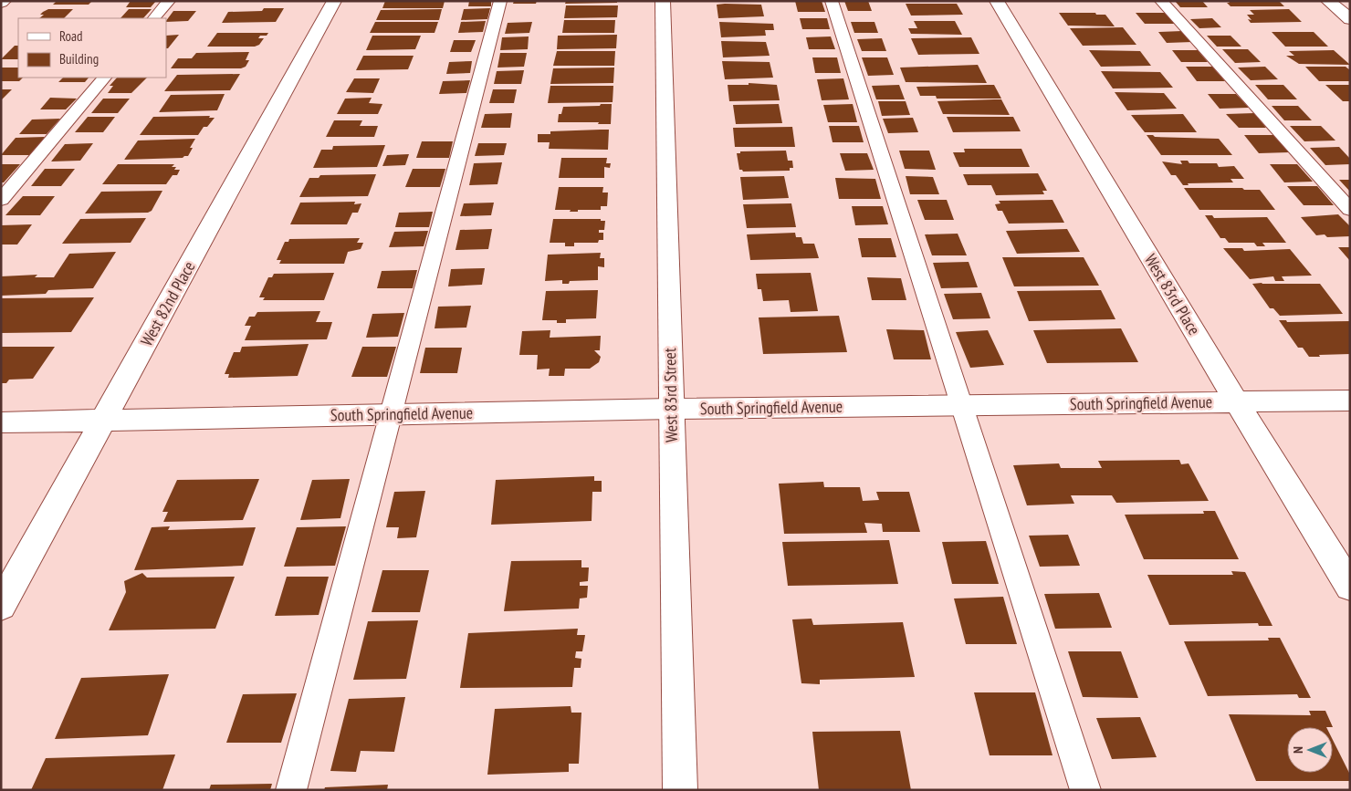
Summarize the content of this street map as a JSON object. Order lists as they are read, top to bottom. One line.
{"streets":{"street":["West 83rd Place","West 82nd Place","West 83rd Street","South Springfield Avenue"]},"crossings":[["West 83rd Place","South Springfield Avenue"],["West 82nd Place","South Springfield Avenue"],["West 83rd Street","South Springfield Avenue"]],"legend":["Road","Building"],"north":"left"}
